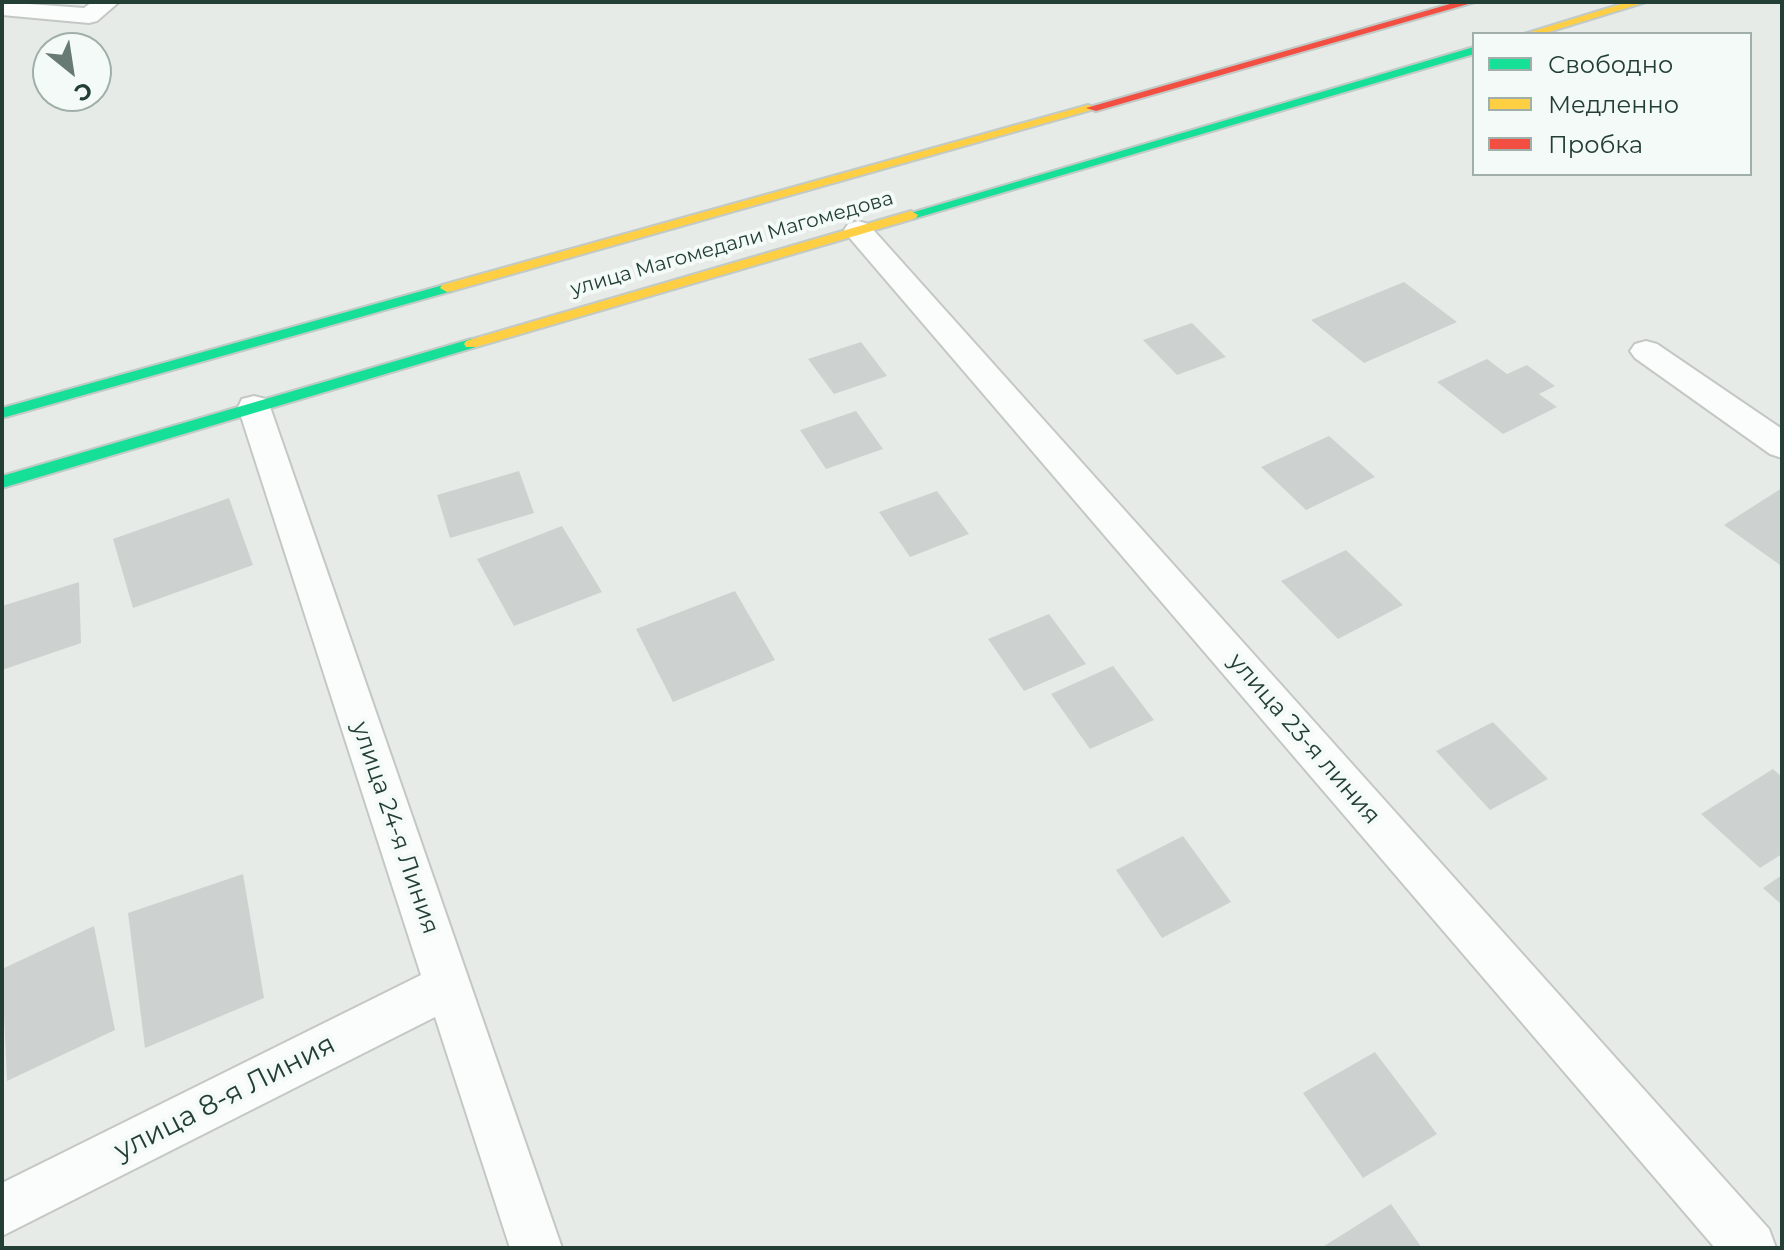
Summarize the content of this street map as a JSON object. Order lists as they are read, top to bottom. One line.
{"streets":{"main road":["улица Магомедали Магомедова"],"street":["улица 23-я линия","улица 24-я Линия","улица 8-я Линия"]},"crossings":[["улица Магомедали Магомедова","улица 23-я линия"],["улица Магомедали Магомедова","улица 24-я Линия"],["улица 24-я Линия","улица 8-я Линия"]],"legend":["Свободно","Медленно","Пробка"],"north":"bottom right"}
